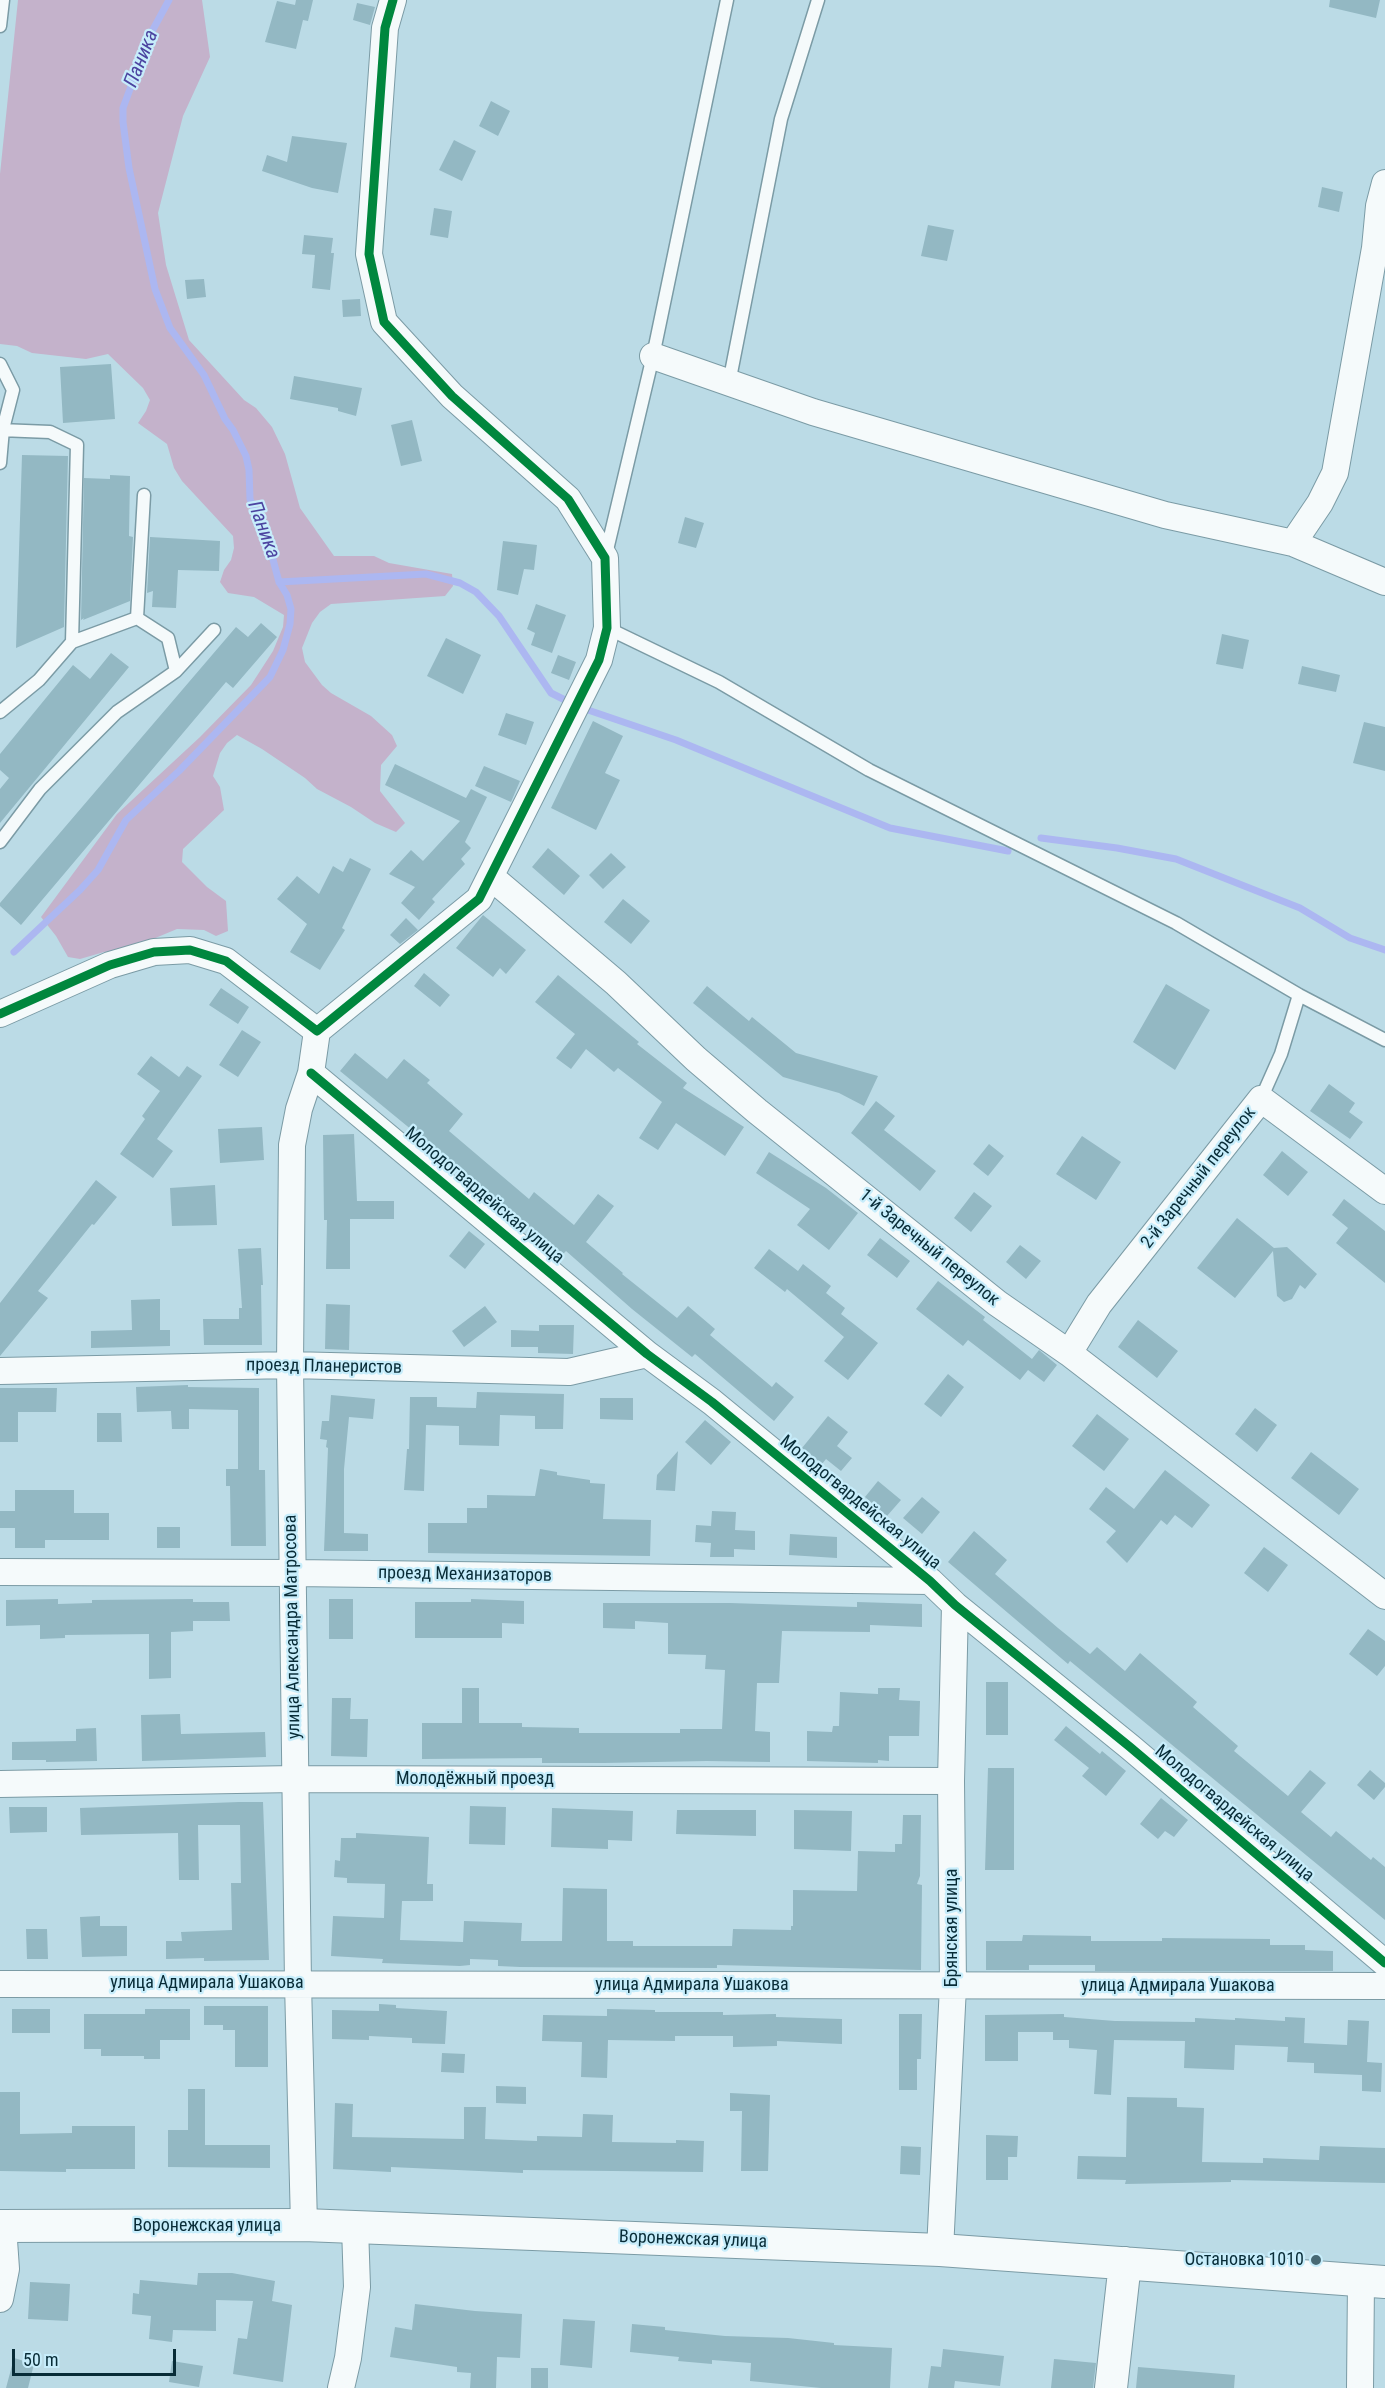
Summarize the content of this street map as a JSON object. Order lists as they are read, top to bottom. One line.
{"streets":{"street":["2-й Заречный переулок","Молодогвардейская улица","1-й Заречный переулок","проезд Планеристов","проезд Механизаторов","улица Александра Матросова","Молодёжный проезд","Брянская улица","улица Адмирала Ушакова","Воронежская улица"]},"crossings":[["2-й Заречный переулок","1-й Заречный переулок"],["Молодогвардейская улица","проезд Планеристов"],["Молодогвардейская улица","проезд Механизаторов"],["Молодогвардейская улица","улица Александра Матросова"],["Молодогвардейская улица","Брянская улица"],["проезд Планеристов","улица Александра Матросова"],["проезд Механизаторов","улица Александра Матросова"],["улица Александра Матросова","Молодёжный проезд"],["улица Александра Матросова","улица Адмирала Ушакова"],["улица Александра Матросова","Воронежская улица"],["Молодёжный проезд","Брянская улица"],["Брянская улица","улица Адмирала Ушакова"],["Брянская улица","Воронежская улица"]],"water":["Паника"],"places":["Остановка 1010"],"scale_bar":"50 m"}
